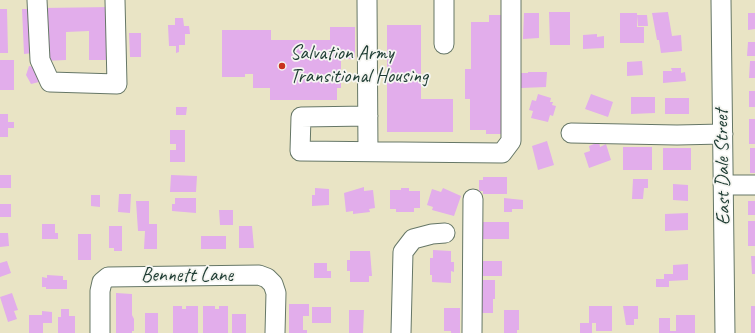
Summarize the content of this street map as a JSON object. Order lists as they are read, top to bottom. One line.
{"streets":{"street":["East Dale Street","Bennett Lane"]},"places":["Salvation Army Transitional Housing"]}
